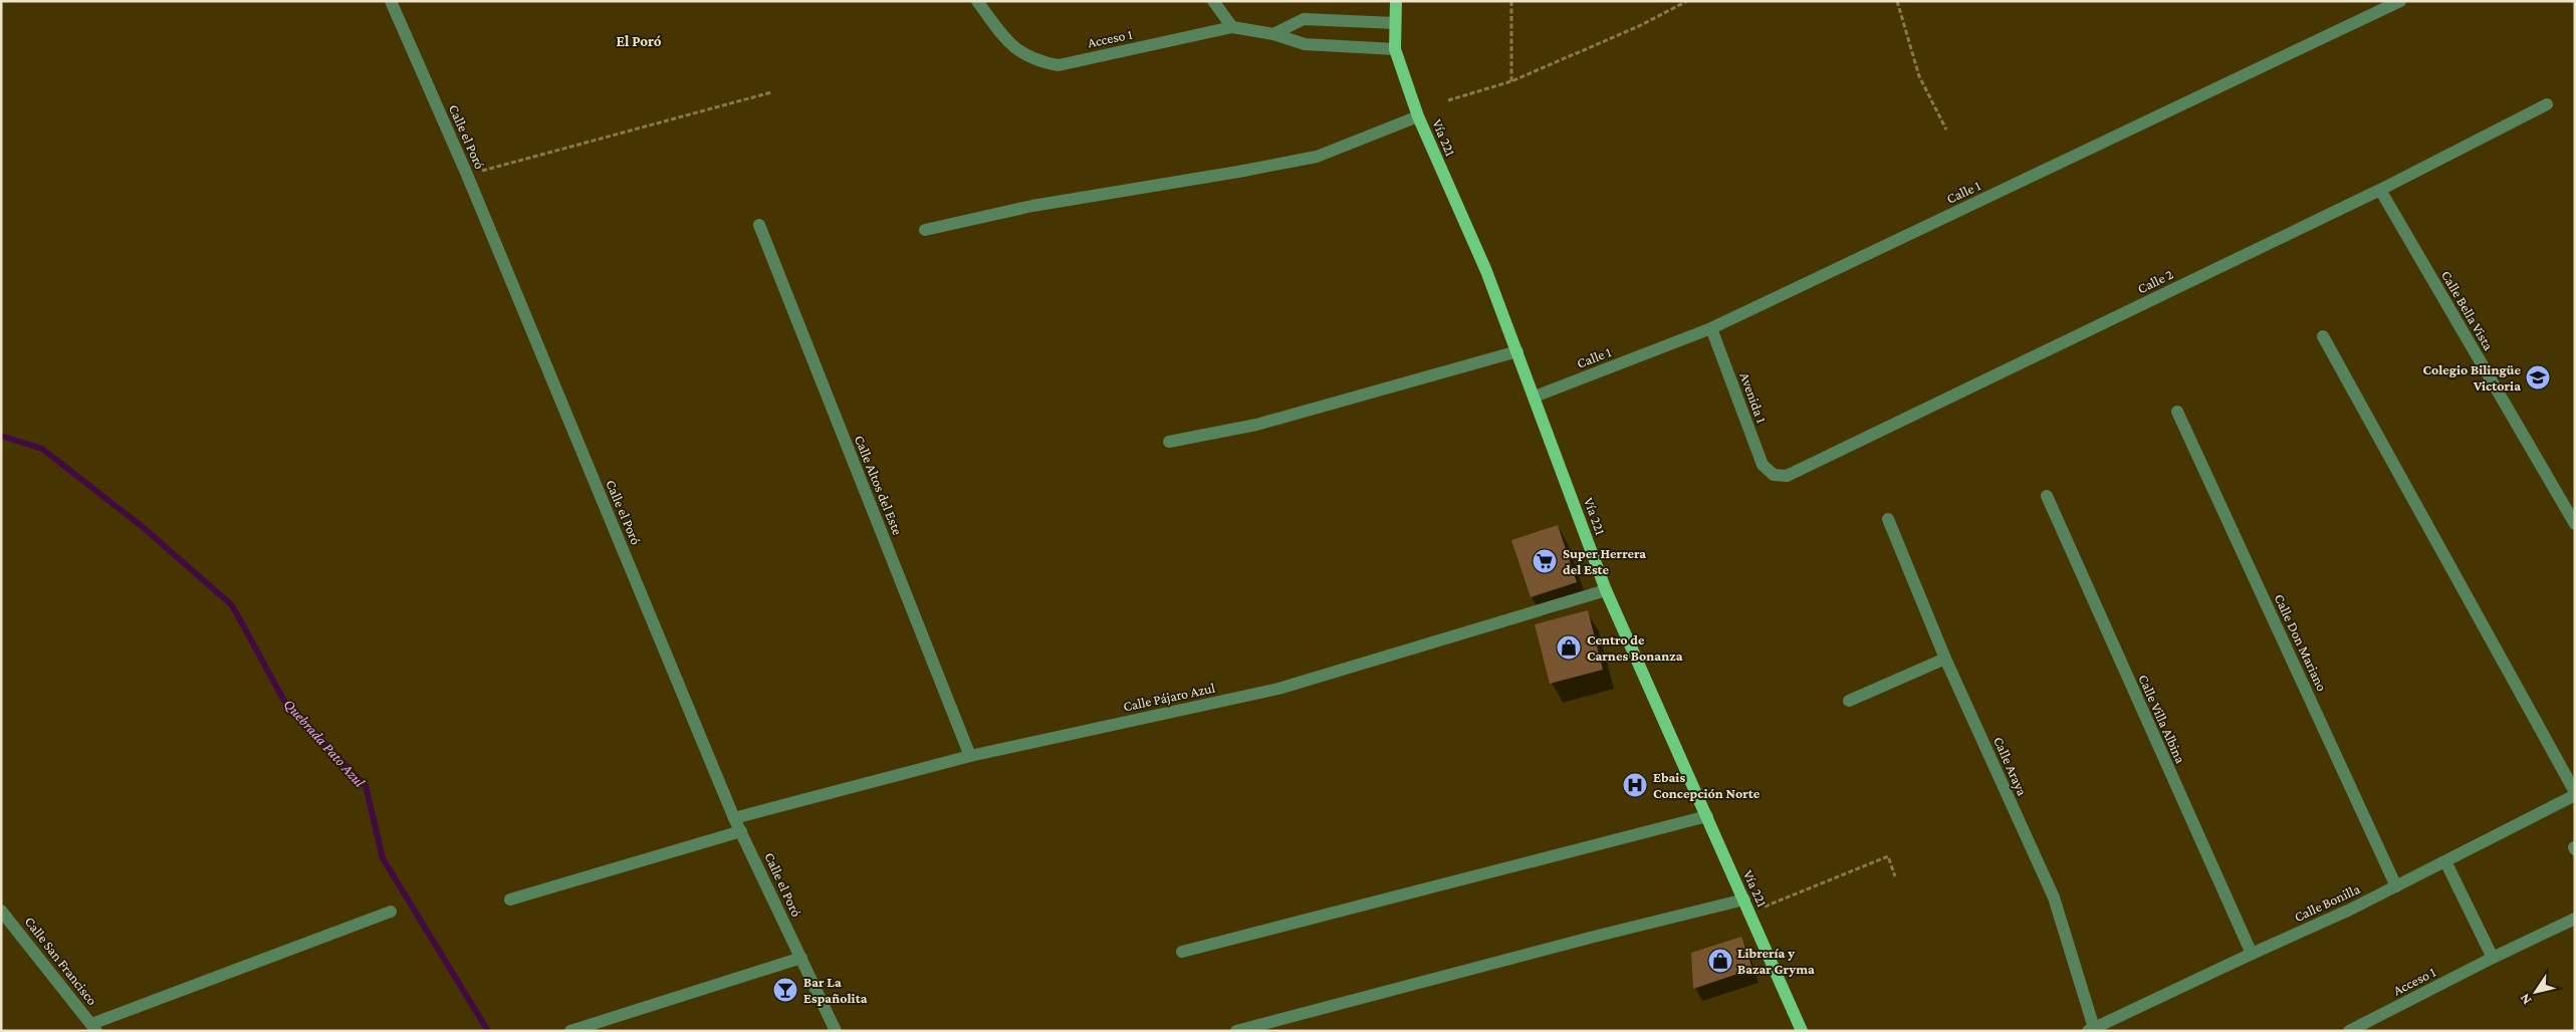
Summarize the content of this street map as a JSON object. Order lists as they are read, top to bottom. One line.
{"streets":{"main road":["Vía 221"],"street":["Acceso 1","Calle el Poró","Calle 1","Calle 2","Calle Bella Vista","Avenida 1","Calle Altos del Este","Calle Don Mariano","Calle Pájaro Azul","Calle Villa Albina","Calle Araya","Calle Bonilla","Calle San Francisco"]},"crossings":[["Acceso 1","Vía 221"],["Calle el Poró","Calle Pájaro Azul"],["Vía 221","Calle 1"],["Vía 221","Calle Pájaro Azul"],["Calle 1","Avenida 1"],["Calle 2","Calle Bella Vista"],["Calle 2","Avenida 1"],["Calle Altos del Este","Calle Pájaro Azul"],["Calle Don Mariano","Calle Bonilla"],["Calle Villa Albina","Calle Bonilla"],["Calle Araya","Calle Bonilla"]],"districts":["El Poró"],"water":["Quebrada Pato Azul"],"places":{"school or university":["Colegio Bilingüe Victoria"],"supermarket":["Super Herrera del Este"],"shop":["Centro de Carnes Bonanza","Librería y Bazar Gryma"],"hospital":["Ebais Concepción Norte"],"bar":["Bar La Españolita"]},"north":"bottom left"}
